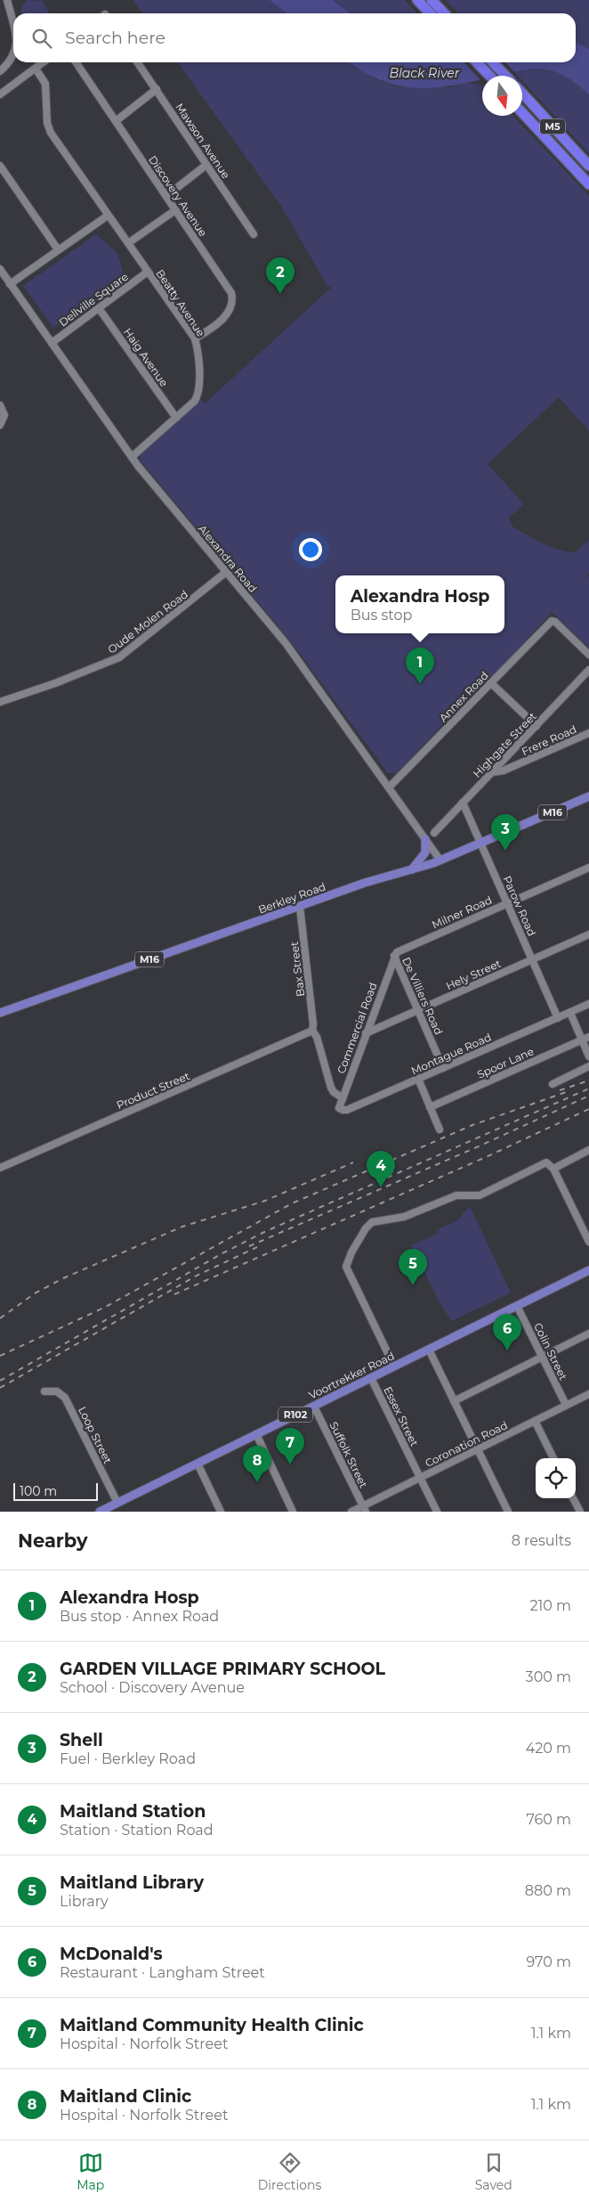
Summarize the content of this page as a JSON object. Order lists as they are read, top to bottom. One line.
{"streets":{"highway":["M5"],"main road":["M16","Berkley Road","Voortrekker Road","R102"],"street":["Mawson Avenue","Discovery Avenue","Dellville Square","Beatty Avenue","Haig Avenue","Alexandra Road","Oude Molen Road","Annex Road","Frere Road","Highgate Street","Parow Road","Milner Road","Bax Street","Hely Street","De Villiers Road","Commercial Road","Montague Road","Spoor Lane","Product Street","Colin Street","Essex Street","Loop Street","Coronation Road","Suffolk Street"]},"crossings":[["Discovery Avenue","Beatty Avenue"],["Dellville Square","Beatty Avenue"],["Dellville Square","Haig Avenue"],["Dellville Square","Alexandra Road"],["Beatty Avenue","Haig Avenue"],["Beatty Avenue","Alexandra Road"],["Alexandra Road","Oude Molen Road"],["Alexandra Road","Annex Road"],["Alexandra Road","Berkley Road"],["Frere Road","Highgate Street"],["Highgate Street","Parow Road"],["Berkley Road","Parow Road"],["Berkley Road","Bax Street"],["Parow Road","Milner Road"],["Parow Road","Hely Street"],["Parow Road","Montague Road"],["Milner Road","De Villiers Road"],["Milner Road","Commercial Road"],["Bax Street","Commercial Road"],["Bax Street","Product Street"],["Hely Street","De Villiers Road"],["Hely Street","Commercial Road"],["De Villiers Road","Commercial Road"],["De Villiers Road","Montague Road"],["Commercial Road","Montague Road"],["Colin Street","Voortrekker Road"],["Colin Street","Coronation Road"],["Voortrekker Road","Essex Street"],["Voortrekker Road","Loop Street"],["Voortrekker Road","Suffolk Street"],["Essex Street","Coronation Road"],["Coronation Road","Suffolk Street"]],"water":["Black River"],"scale_bar":"100 m","north":"bottom","page":{"search":"Search here","pins":["2","1","3","4","5","6","7","8"],"popup":["Alexandra Hosp","Bus stop"],"scale":"100 m","heading":["Nearby","8 results"],"list":[{"mark":"1","name":"Alexandra Hosp","note":"Bus stop · Annex Road","value":"210 m"},{"mark":"2","name":"GARDEN VILLAGE PRIMARY SCHOOL","note":"School · Discovery Avenue","value":"300 m"},{"mark":"3","name":"Shell","note":"Fuel · Berkley Road","value":"420 m"},{"mark":"4","name":"Maitland Station","note":"Station · Station Road","value":"760 m"},{"mark":"5","name":"Maitland Library","note":"Library","value":"880 m"},{"mark":"6","name":"McDonald's","note":"Restaurant · Langham Street","value":"970 m"},{"mark":"7","name":"Maitland Community Health Clinic","note":"Hospital · Norfolk Street","value":"1.1 km"},{"mark":"8","name":"Maitland Clinic","note":"Hospital · Norfolk Street","value":"1.1 km"}],"nav":["Map","Directions","Saved"]}}
